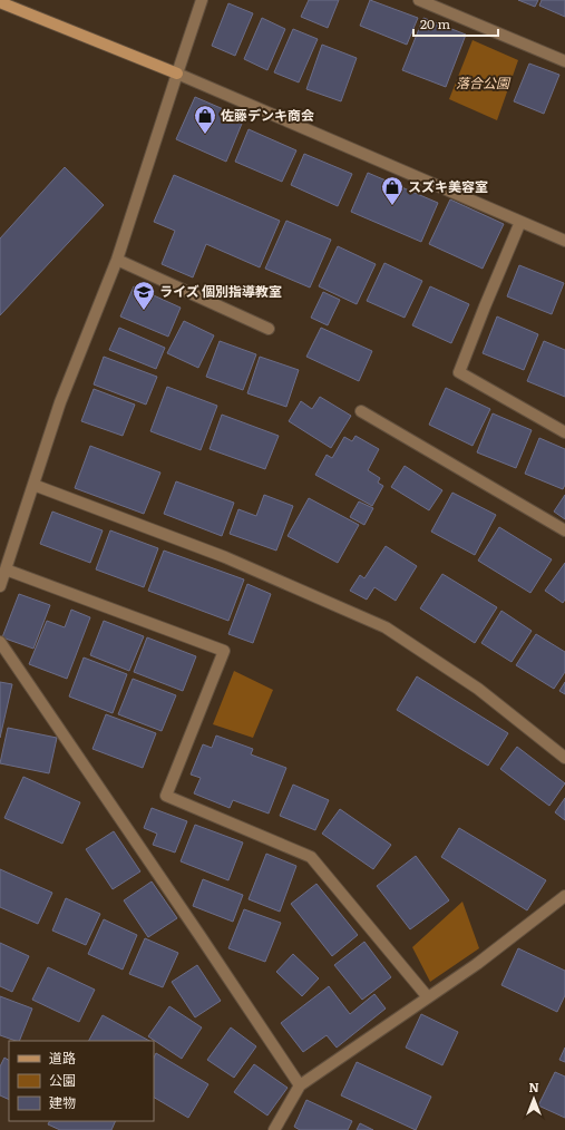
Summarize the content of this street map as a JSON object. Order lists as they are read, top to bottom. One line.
{"parks":["落合公園"],"places":{"shop":["佐藤デンキ商会","スズキ美容室"],"school or university":["ライズ 個別指導教室"]},"legend":["道路","公園","建物"],"scale_bar":"20 m","north":"top"}
